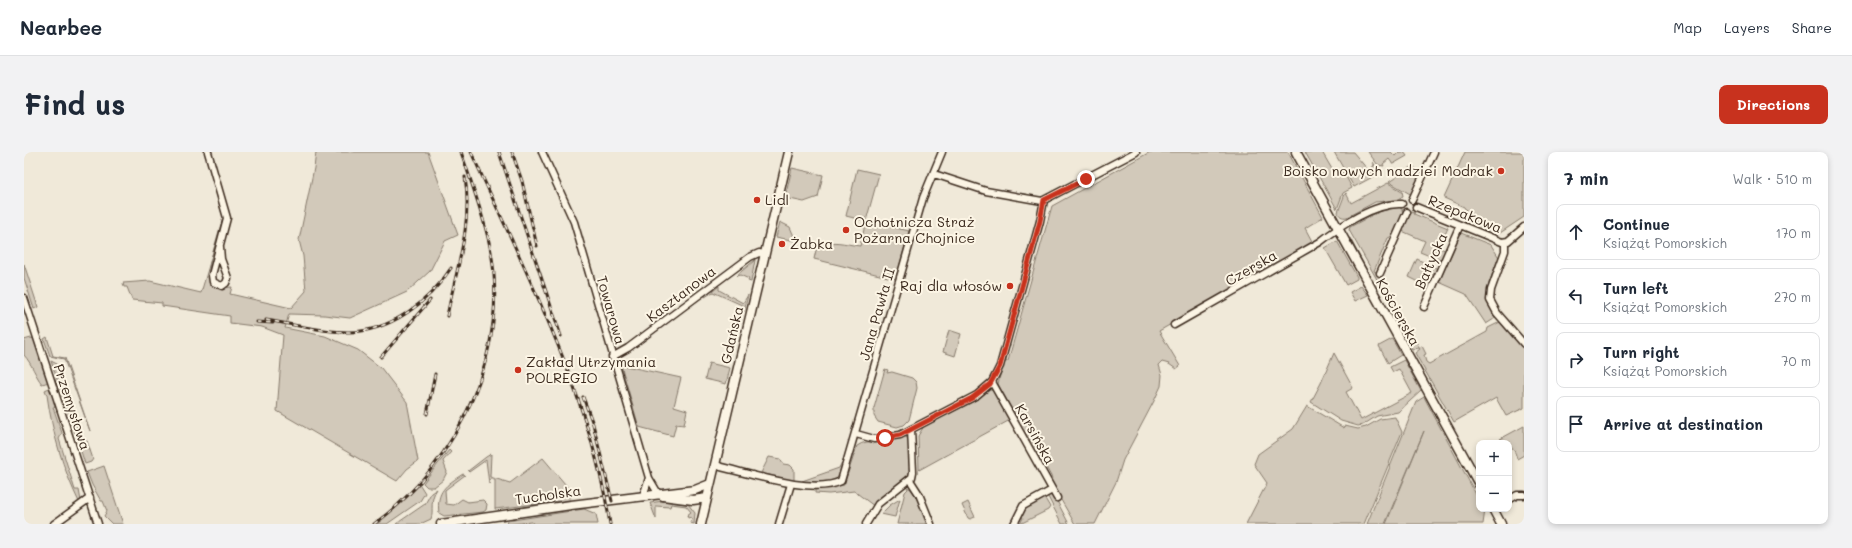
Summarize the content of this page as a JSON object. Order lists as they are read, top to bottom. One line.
{"streets":{"main road":["Kościerska","Gdańska","Tucholska"],"street":["Rzepakowa","Bałtycka","Czerska","Kasztanowa","Towarowa","Jana Pawła II","Przemysłowa","Karsińska"]},"crossings":[["Rzepakowa","Bałtycka"],["Czerska","Kościerska"],["Kasztanowa","Towarowa"],["Kasztanowa","Gdańska"],["Towarowa","Tucholska"],["Gdańska","Tucholska"]],"places":["Boisko nowych nadziei Modrak","Lidl","Ochotnicza Straż Pożarna Chojnice","Żabka","Raj dla włosów","Zakład Utrzymania POLREGIO"],"page":{"header":"Nearbee","nav":["Map","Layers","Share"],"buttons":"Directions","title":"Find us","heading":["7 min","Walk · 510 m"],"list":[["Continue","Książąt Pomorskich","170 m"],["Turn left","Książąt Pomorskich","270 m"],["Turn right","Książąt Pomorskich","70 m"],"Arrive at destination"],"map_buttons":["+","−"]}}
